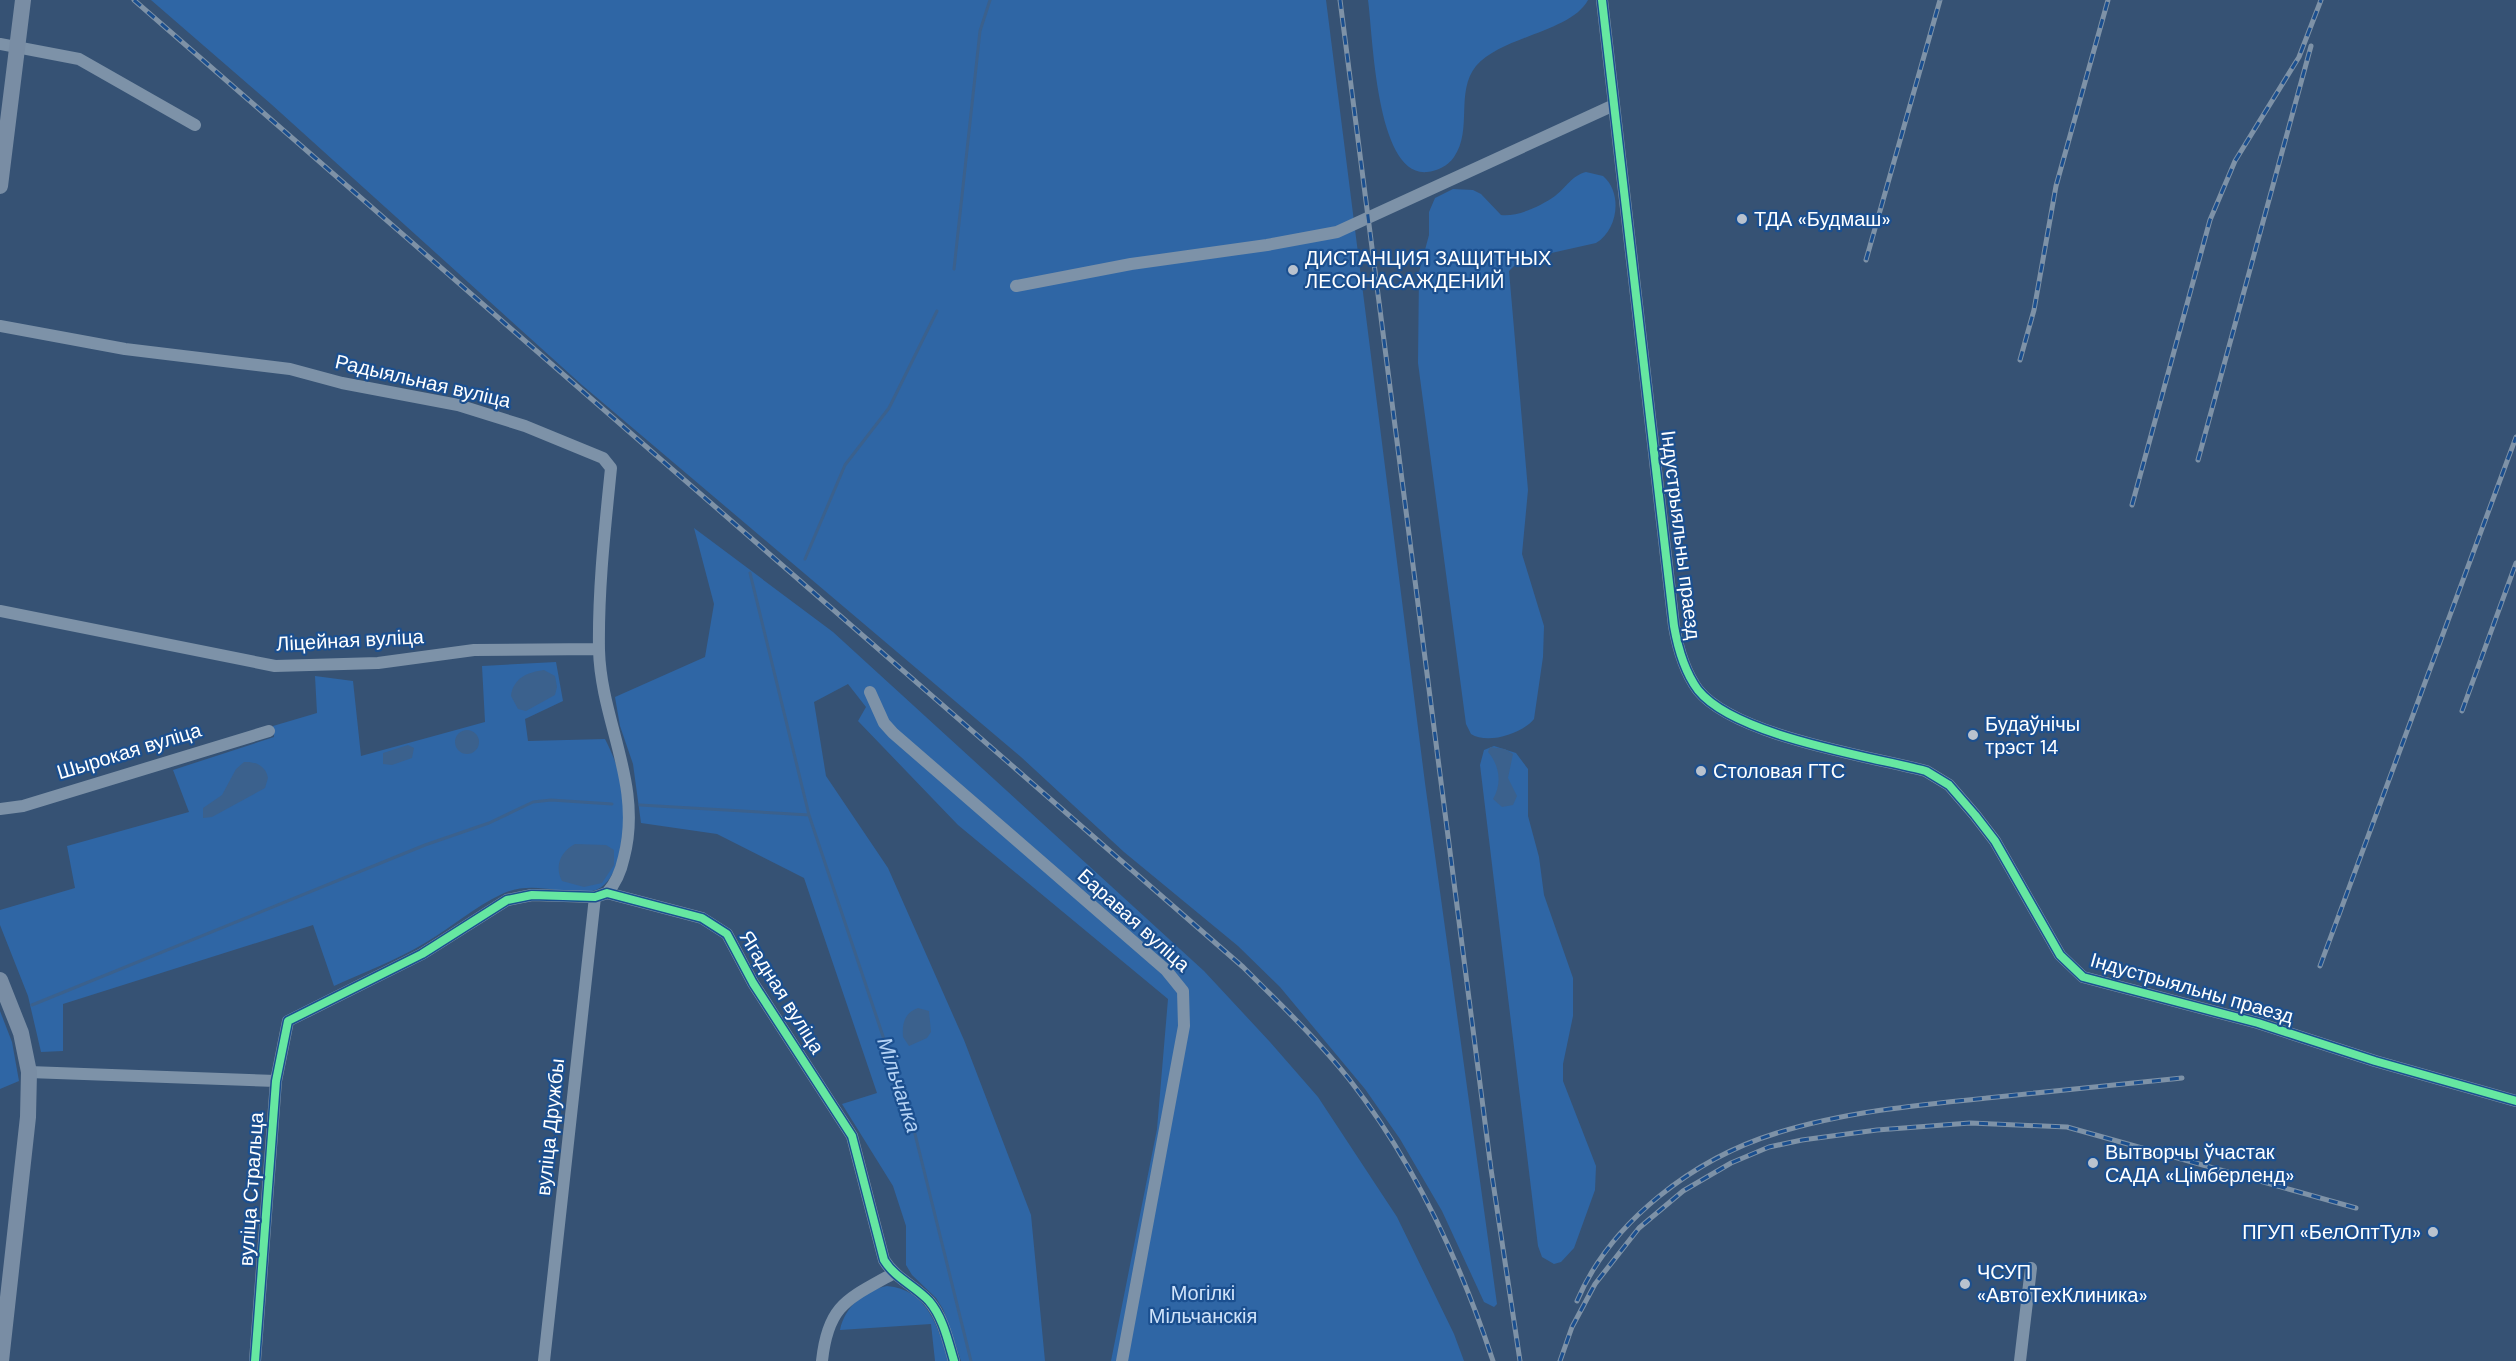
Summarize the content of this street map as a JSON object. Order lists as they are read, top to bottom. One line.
{"streets":{"street":["Радыяльная вуліца","Індустрыяльны праезд","Ліцейная вуліца","Шырокая вуліца","Баравая вуліца","Ягадная вуліца","вуліца Дружбы","вуліца Стральца"]},"crossings":[["Радыяльная вуліца","Ліцейная вуліца"],["Радыяльная вуліца","Ягадная вуліца"],["вуліца Дружбы","вуліца Стральца"]],"water":["Мільчанка"],"parks":["Могілкі Мільчанскія"],"places":["ТДА «Будмаш»","ДИСТАНЦИЯ ЗАЩИТНЫХ ЛЕСОНАСАЖДЕНИЙ","Будаўнічы трэст 14","Столовая ГТС","Вытворчы ўчастак САДА «Цімберленд»","ПГУП «БелОптТул»","ЧСУП «АвтоТехКлиника»"]}
